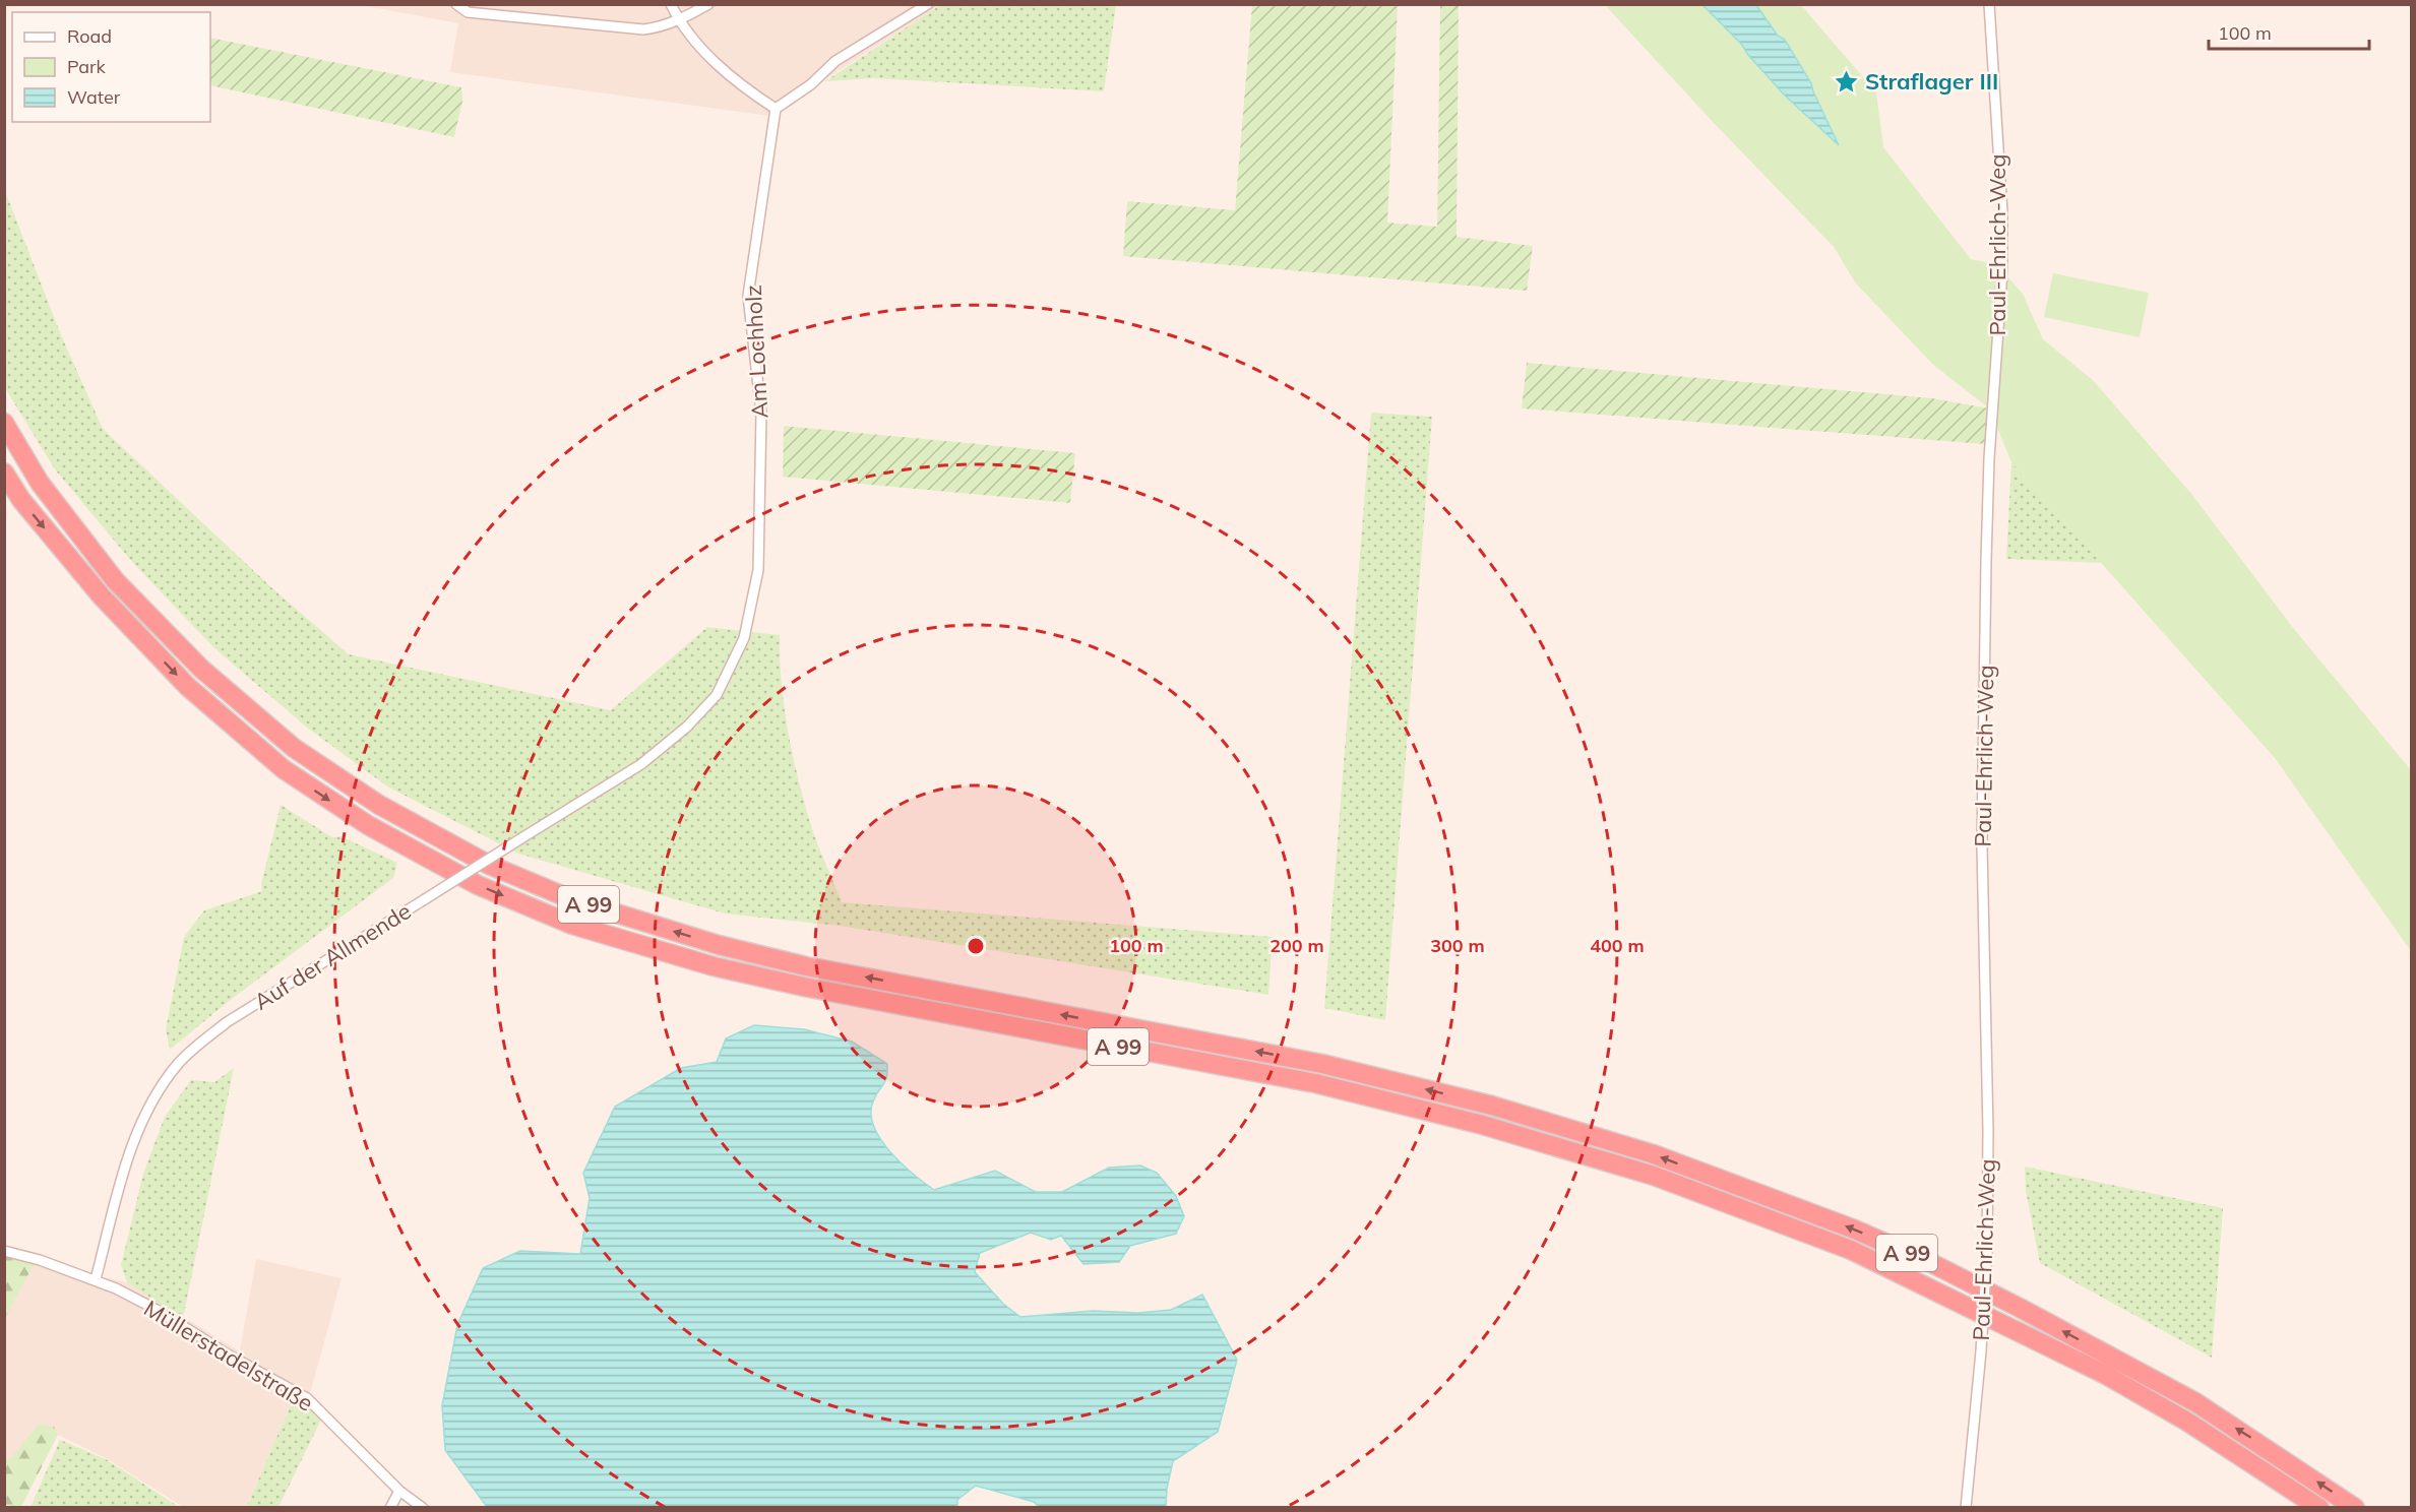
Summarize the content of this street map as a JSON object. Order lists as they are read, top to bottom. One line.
{"streets":{"highway":["A 99"],"street":["Paul-Ehrlich-Weg","Am Lochholz","Auf der Allmende","Müllerstadelstraße"]},"crossings":[["Am Lochholz","Auf der Allmende"],["Auf der Allmende","Müllerstadelstraße"]],"places":{"place":["Straflager III"]},"legend":["Road","Park","Water"],"scale_bar":"100 m","rings":["100 m","200 m","300 m","400 m"]}
